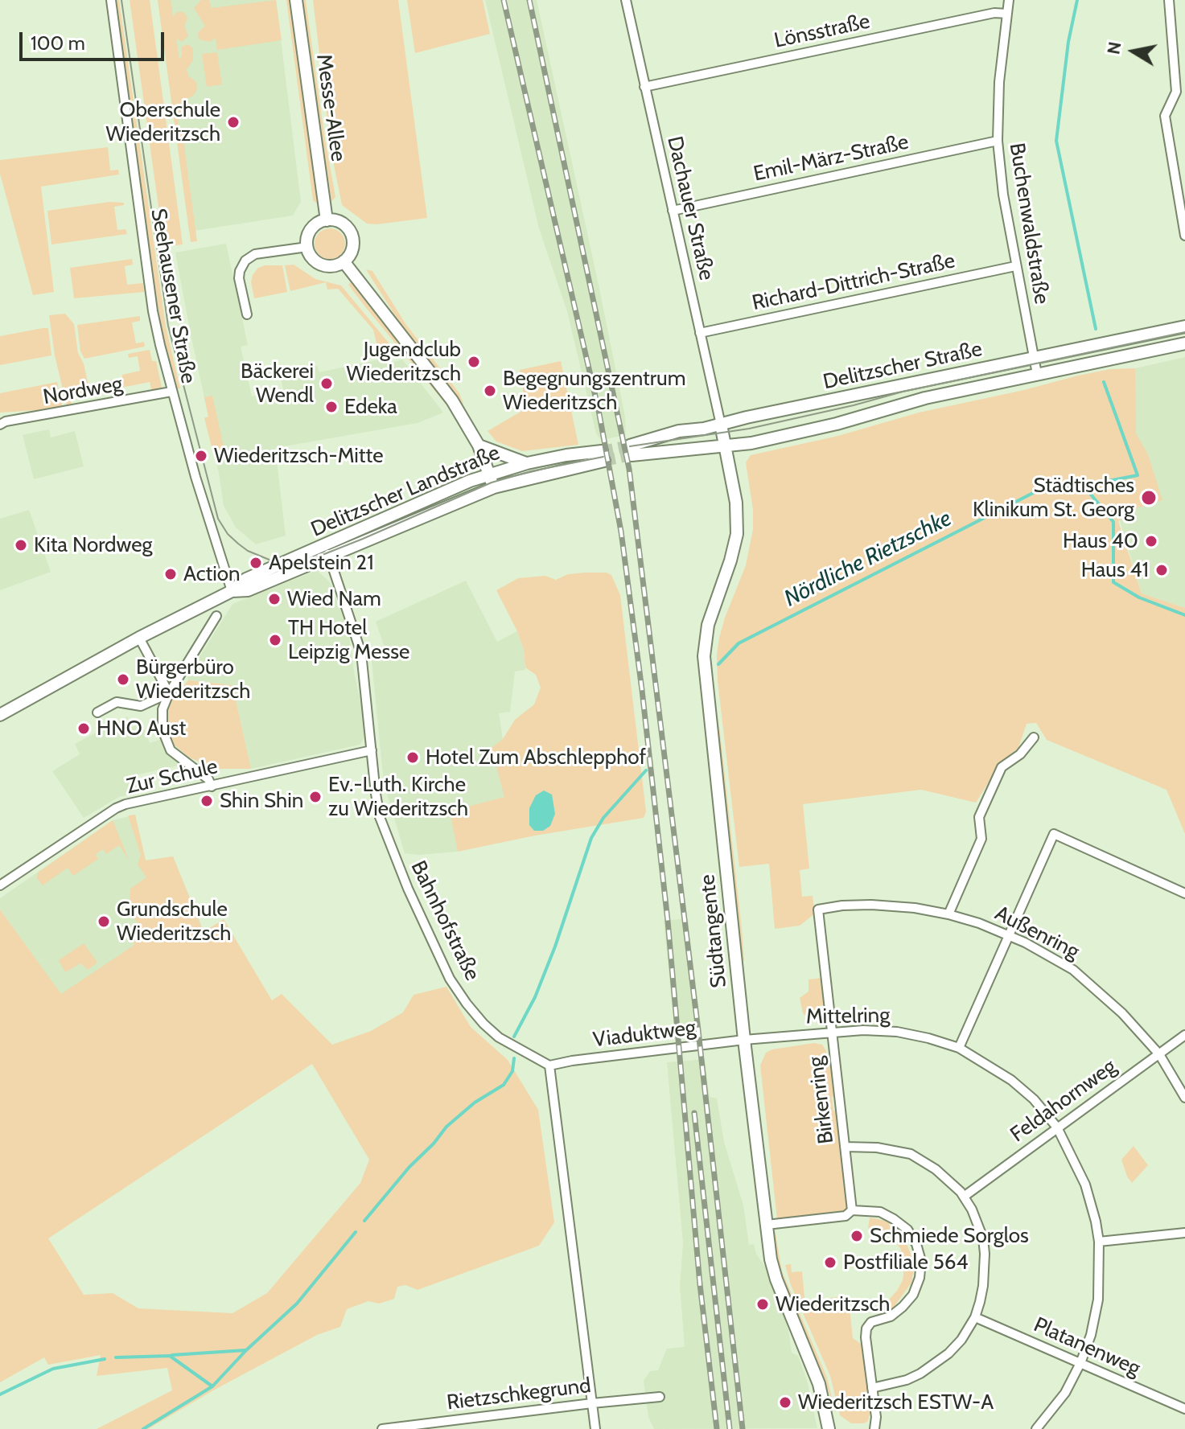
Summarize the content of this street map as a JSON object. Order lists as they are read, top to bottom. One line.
{"streets":{"main road":["Messe-Allee","Delitzscher Straße","Delitzscher Landstraße","Südtangente"],"street":["Lönsstraße","Emil-März-Straße","Dachauer Straße","Buchenwaldstraße","Richard-Dittrich-Straße","Seehausener Straße","Nordweg","Zur Schule","Bahnhofstraße","Außenring","Mittelring","Viaduktweg","Birkenring","Feldahornweg","Platanenweg","Rietzschkegrund"]},"crossings":[["Lönsstraße","Dachauer Straße"],["Lönsstraße","Buchenwaldstraße"],["Emil-März-Straße","Dachauer Straße"],["Emil-März-Straße","Buchenwaldstraße"],["Dachauer Straße","Richard-Dittrich-Straße"],["Dachauer Straße","Delitzscher Straße"],["Dachauer Straße","Südtangente"],["Buchenwaldstraße","Richard-Dittrich-Straße"],["Buchenwaldstraße","Delitzscher Straße"],["Seehausener Straße","Nordweg"],["Seehausener Straße","Delitzscher Landstraße"],["Delitzscher Straße","Südtangente"],["Delitzscher Landstraße","Bahnhofstraße"],["Zur Schule","Bahnhofstraße"],["Bahnhofstraße","Viaduktweg"],["Südtangente","Mittelring"],["Südtangente","Viaduktweg"],["Außenring","Birkenring"],["Außenring","Feldahornweg"],["Mittelring","Viaduktweg"],["Mittelring","Birkenring"],["Mittelring","Feldahornweg"],["Mittelring","Platanenweg"]],"water":["Nördliche Rietzschke"],"places":["Oberschule Wiederitzsch","Jugendclub Wiederitzsch","Bäckerei Wendl","Begegnungszentrum Wiederitzsch","Edeka","Wiederitzsch-Mitte","Städtisches Klinikum St. Georg","Haus 40","Kita Nordweg","Apelstein 21","Haus 41","Action","Wied Nam","TH Hotel Leipzig Messe","Bürgerbüro Wiederitzsch","HNO Aust","Hotel Zum Abschlepphof","Ev.-Luth. Kirche zu Wiederitzsch","Shin Shin","Grundschule Wiederitzsch","Schmiede Sorglos","Postfiliale 564","Wiederitzsch","Wiederitzsch ESTW-A"],"scale_bar":"100 m","north":"left"}
